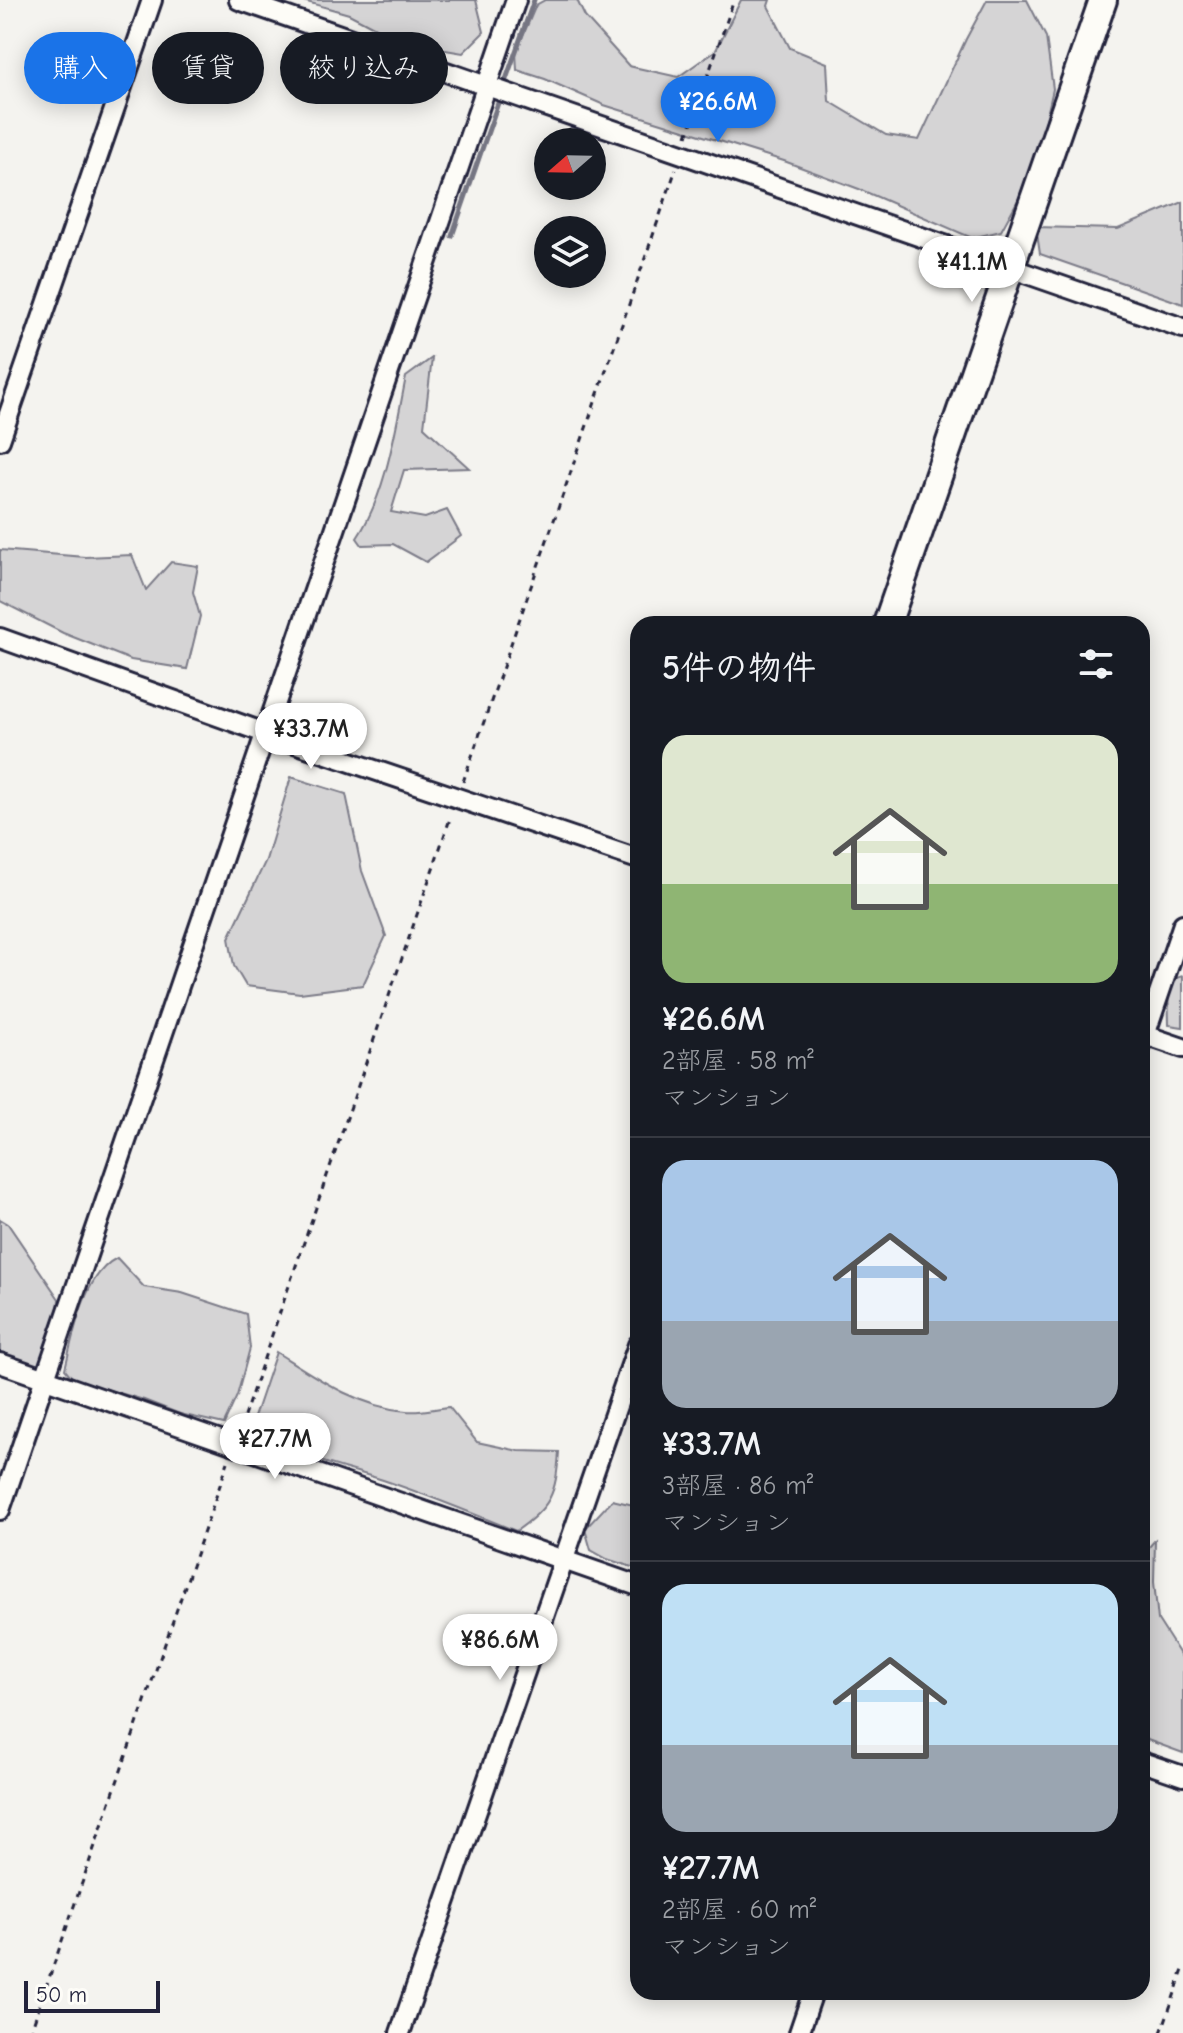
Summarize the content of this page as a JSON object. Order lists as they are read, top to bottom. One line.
{"scale_bar":"50 m","north":"left","page":{"chip":["購入","賃貸","絞り込み"],"price":["¥26.6M","¥41.1M","¥33.7M","¥27.7M","¥86.6M"],"heading":"5件の物件","list":[{"name":"¥26.6M","note":"2部屋 · 58 m² · マンション"},{"name":"¥33.7M","note":"3部屋 · 86 m² · マンション"},{"name":"¥27.7M","note":"2部屋 · 60 m² · マンション"}],"scale":"50 m"}}
